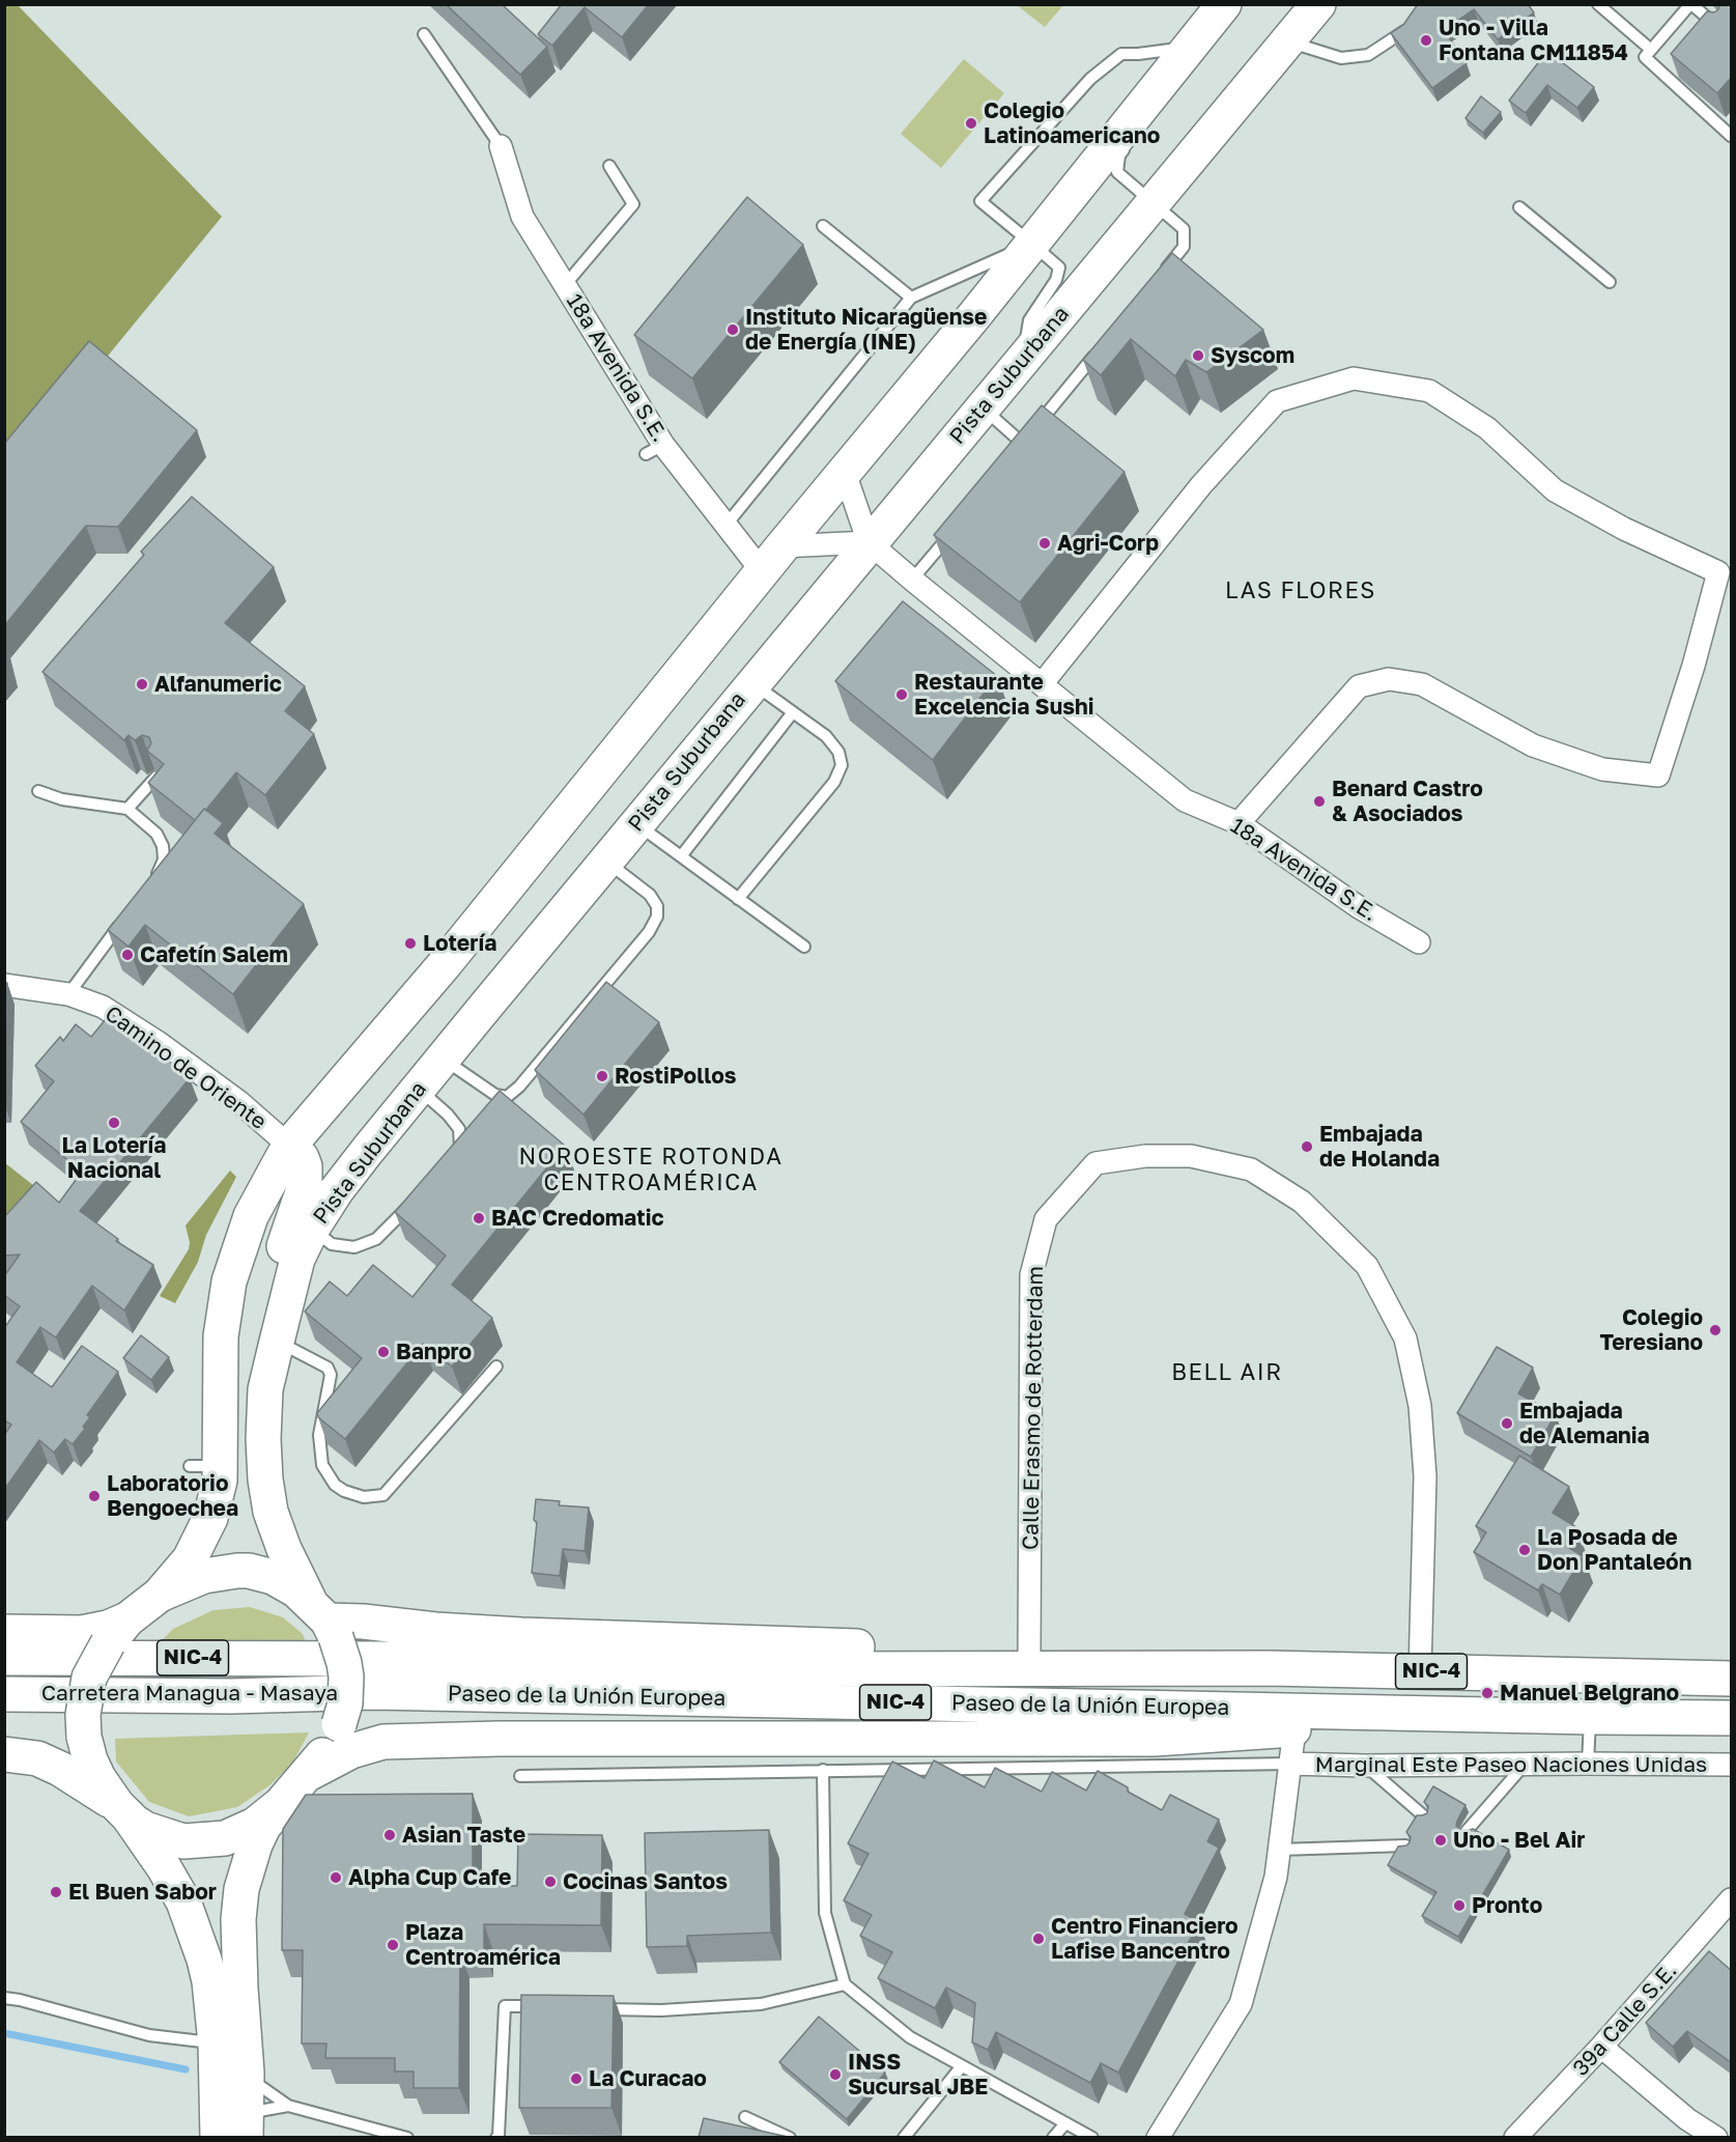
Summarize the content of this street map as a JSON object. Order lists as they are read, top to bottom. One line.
{"streets":{"main road":["Pista Suburbana","NIC-4","Carretera Managua - Masaya","Paseo de la Unión Europea"],"street":["18a Avenida S.E.","Camino de Oriente","Calle Erasmo de Rotterdam","Marginal Este Paseo Naciones Unidas","39a Calle S.E."]},"crossings":[["18a Avenida S.E.","Pista Suburbana"],["Pista Suburbana","Paseo de la Unión Europea"],["Calle Erasmo de Rotterdam","Paseo de la Unión Europea"],["Carretera Managua - Masaya","Paseo de la Unión Europea"]],"districts":["LAS FLORES","NOROESTE ROTONDA CENTROAMÉRICA","BELL AIR"],"places":["Uno - Villa Fontana CM11854","Colegio Latinoamericano","Instituto Nicaragüense de Energía (INE)","Syscom","Agri-Corp","Alfanumeric","Restaurante Excelencia Sushi","Benard Castro & Asociados","Lotería","Cafetín Salem","RostiPollos","La Lotería Nacional","Embajada de Holanda","BAC Credomatic","Colegio Teresiano","Banpro","Embajada de Alemania","Laboratorio Bengoechea","La Posada de Don Pantaleón","Manuel Belgrano","Asian Taste","Uno - Bel Air","Alpha Cup Cafe","Cocinas Santos","El Buen Sabor","Pronto","Centro Financiero Lafise Bancentro","Plaza Centroamérica","INSS Sucursal JBE","La Curacao"]}
